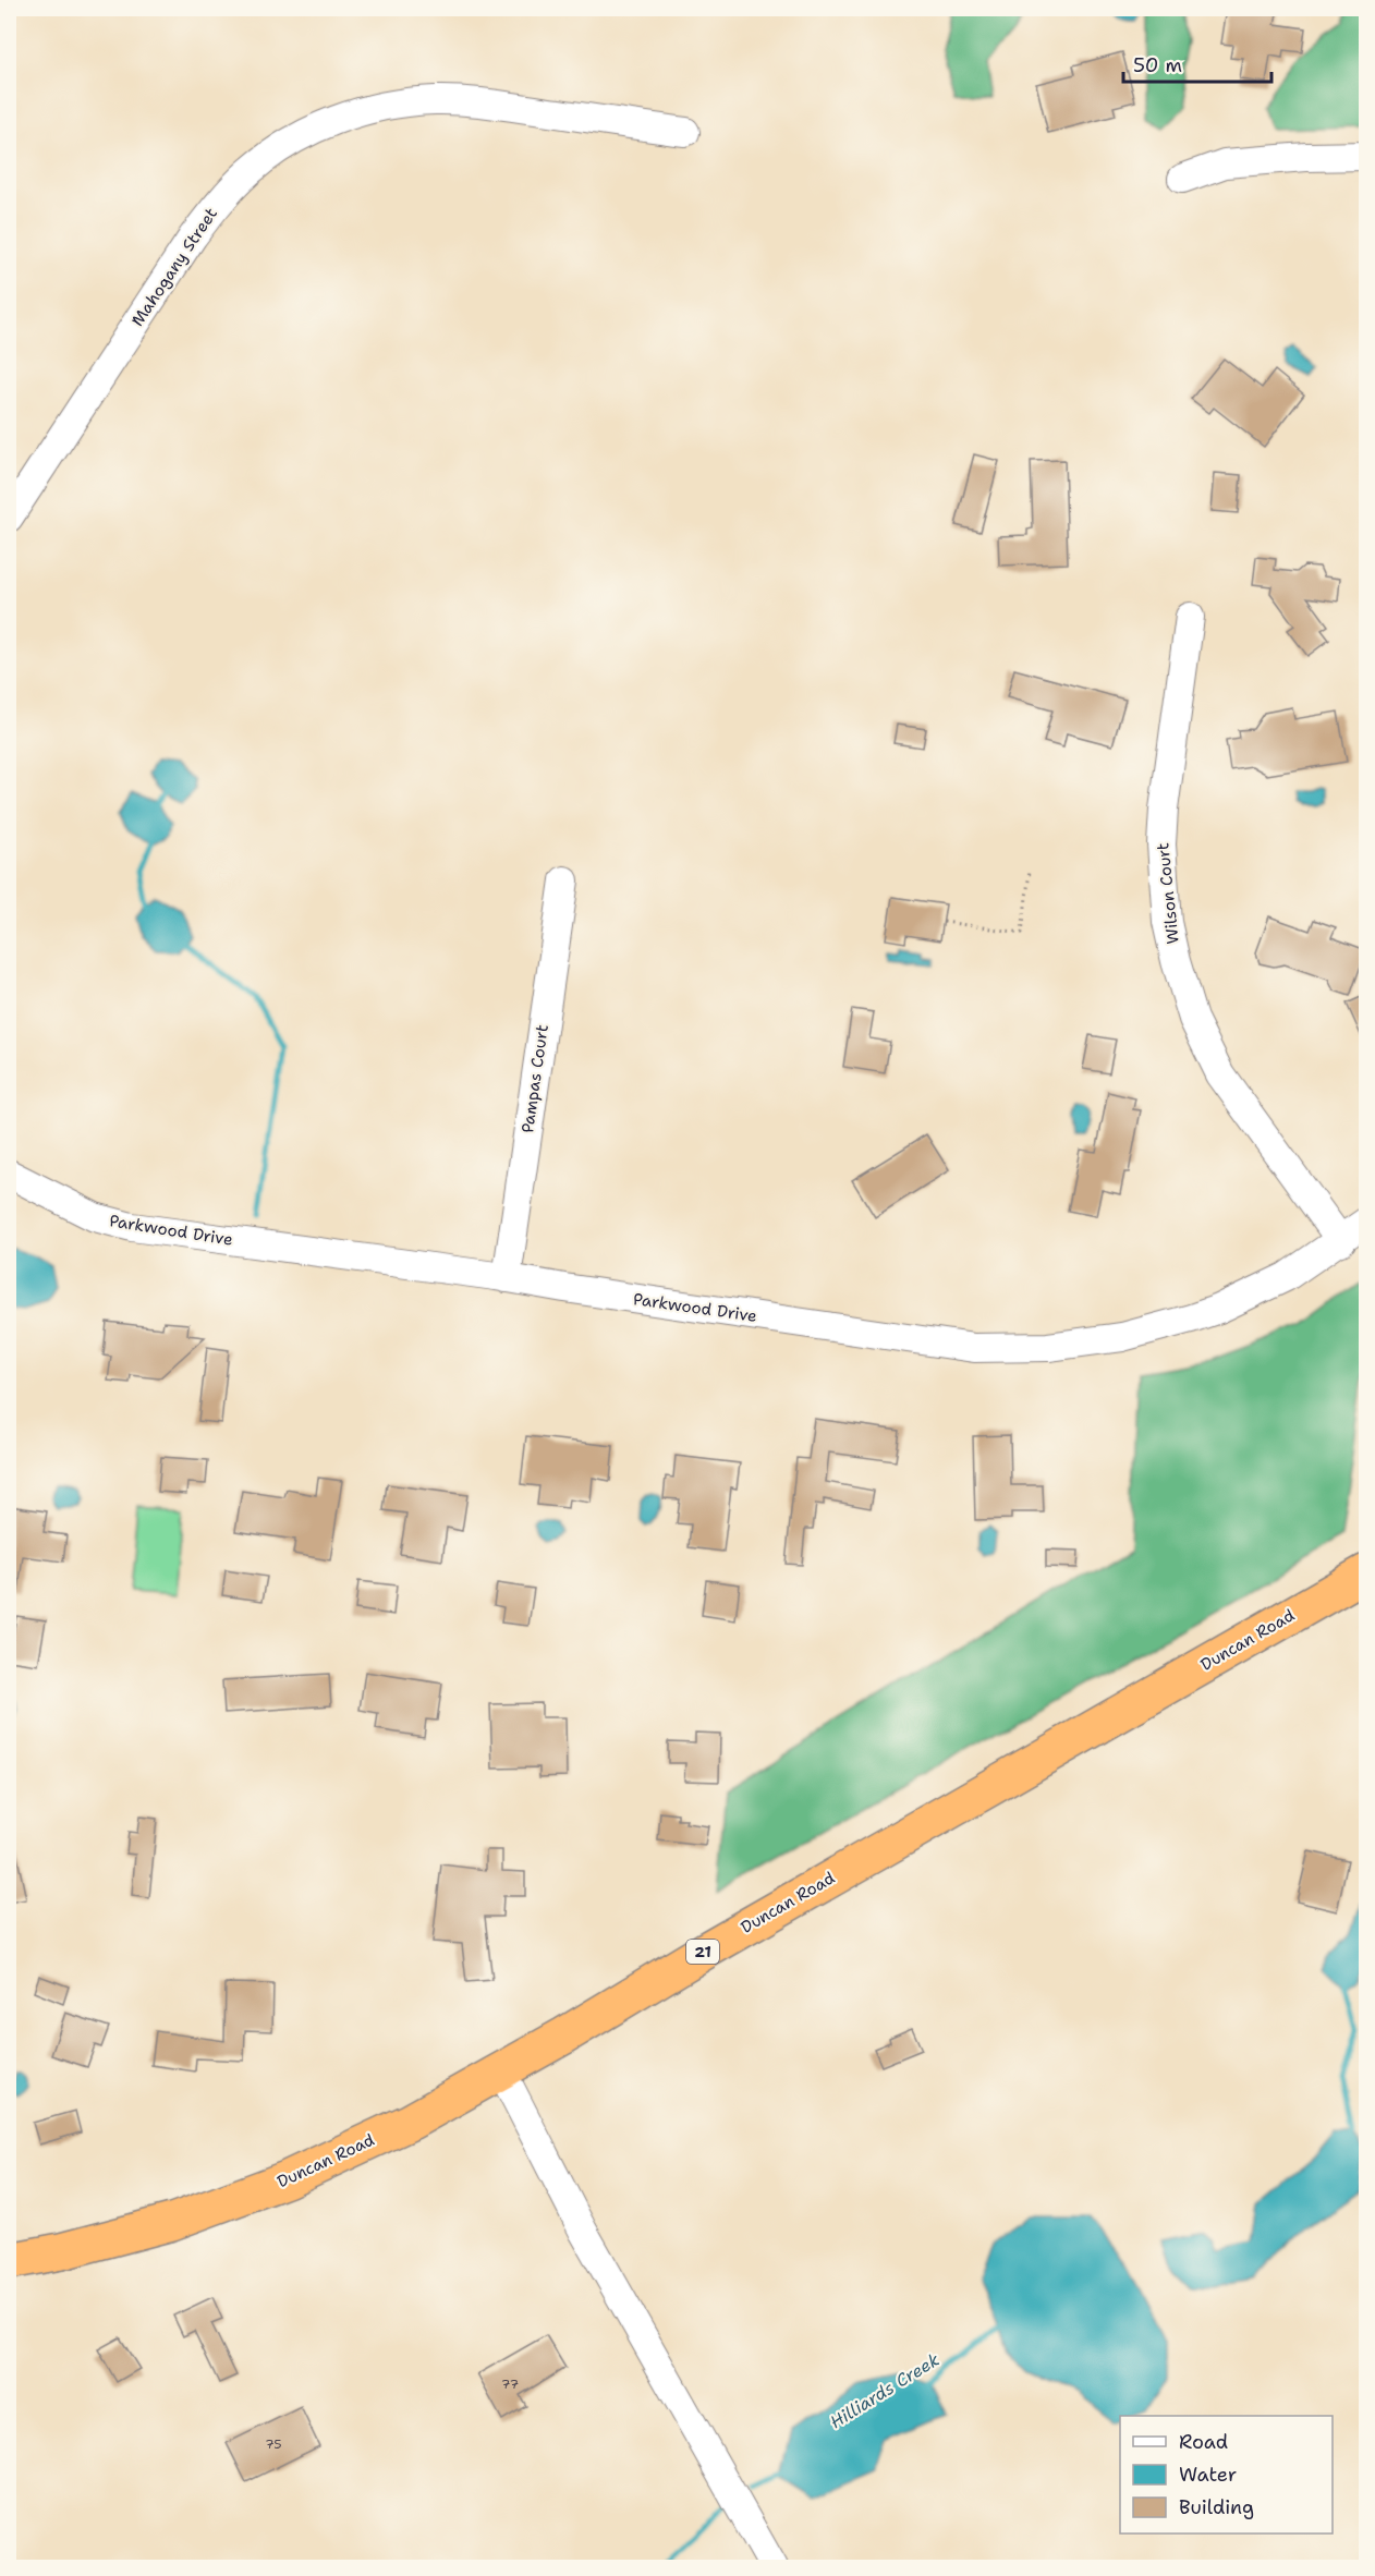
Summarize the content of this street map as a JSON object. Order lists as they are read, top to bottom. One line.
{"streets":{"highway":["Duncan Road","21"],"street":["Mahogany Street","Wilson Court","Pampas Court","Parkwood Drive"]},"crossings":[["Wilson Court","Parkwood Drive"],["Pampas Court","Parkwood Drive"]],"water":["Hilliards Creek"],"house_numbers":["77","75"],"legend":["Road","Water","Building"],"scale_bar":"50 m"}
